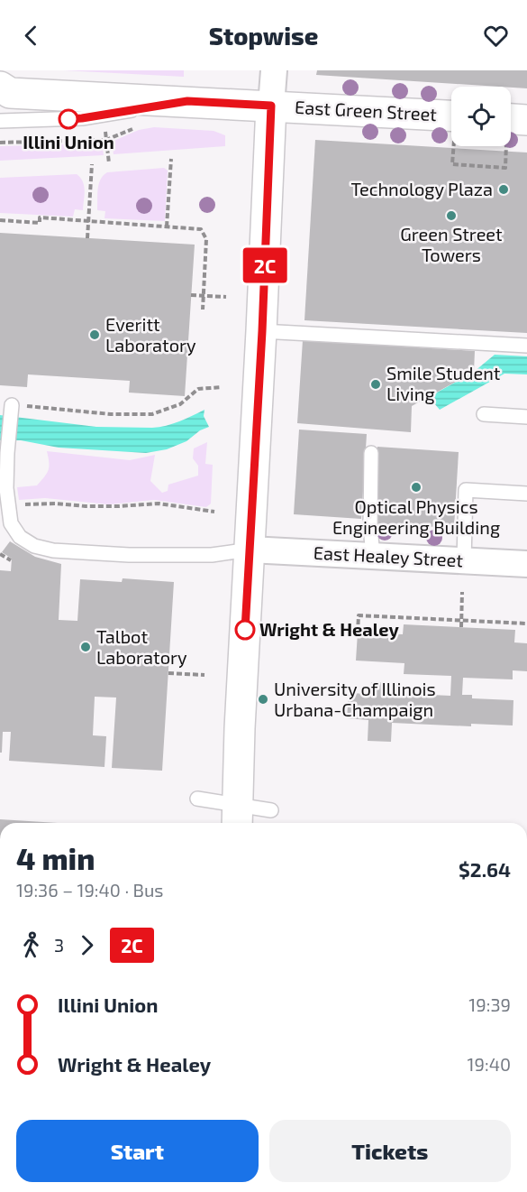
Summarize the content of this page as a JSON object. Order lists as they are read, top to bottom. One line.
{"streets":{"street":["East Green Street","East Healey Street"]},"places":["Illini Union","Technology Plaza","Green Street Towers","Everitt Laboratory","Smile Student Living","Optical Physics Engineering Building","Wright & Healey","Talbot Laboratory","University of Illinois Urbana-Champaign"],"lines":["bus line 2C"],"page":{"header":"Stopwise","on_map":"2C","heading":["4 min","19:36 – 19:40 · Bus","$2.64"],"legs":["3","2C"],"list":[{"name":"Illini Union","value":"19:39"},{"name":"Wright & Healey","value":"19:40"}],"buttons":["Start","Tickets"]}}
